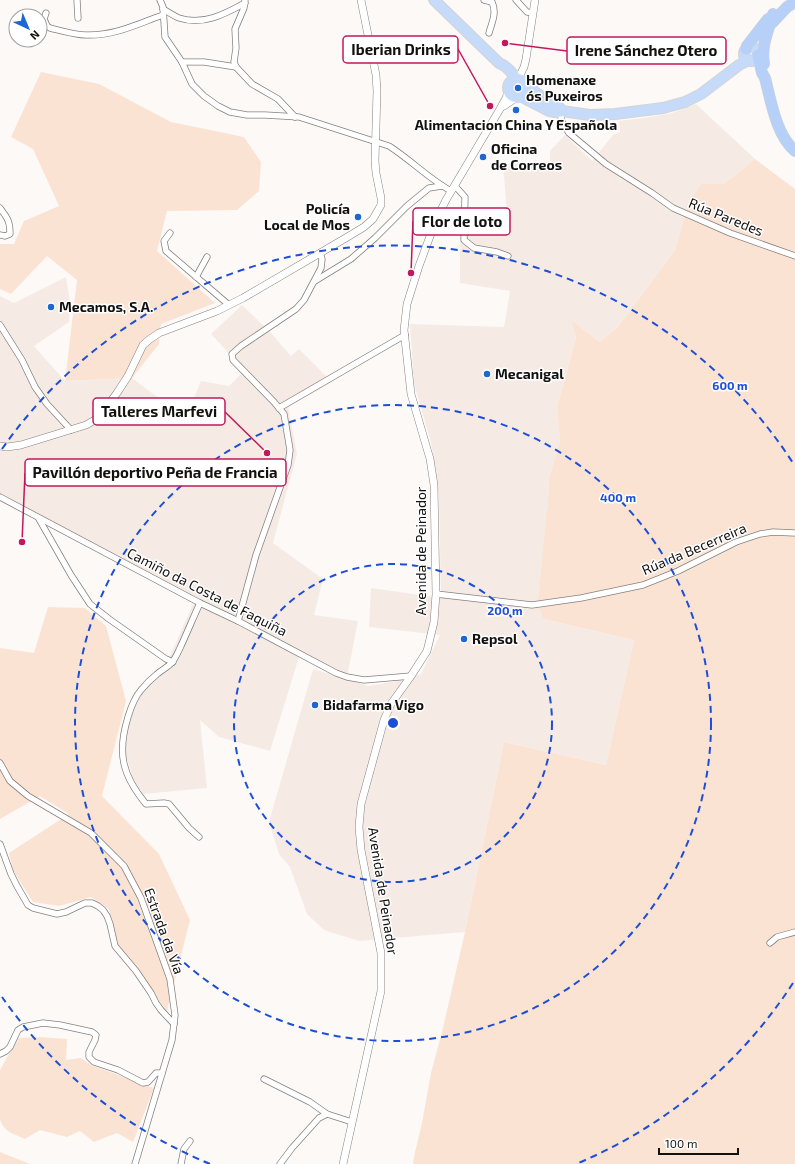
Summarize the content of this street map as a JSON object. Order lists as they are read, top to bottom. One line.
{"streets":{"street":["Rúa Paredes","Rúa da Becerreira","Avenida de Peinador","Camiño da Costa de Faquiña","Estrada da Vía"]},"crossings":[["Rúa da Becerreira","Avenida de Peinador"],["Avenida de Peinador","Camiño da Costa de Faquiña"]],"places":["Irene Sánchez Otero","Homenaxe ós Puxeiros","Iberian Drinks","Alimentacion China Y Española","Oficina de Correos","Policía Local de Mos","Flor de loto","Mecamos, S.A.","Mecanigal","Talleres Marfevi","Pavillón deportivo Peña de Francia","Repsol","Bidafarma Vigo"],"scale_bar":"100 m","north":"bottom right","rings":["600 m","400 m","200 m"]}
